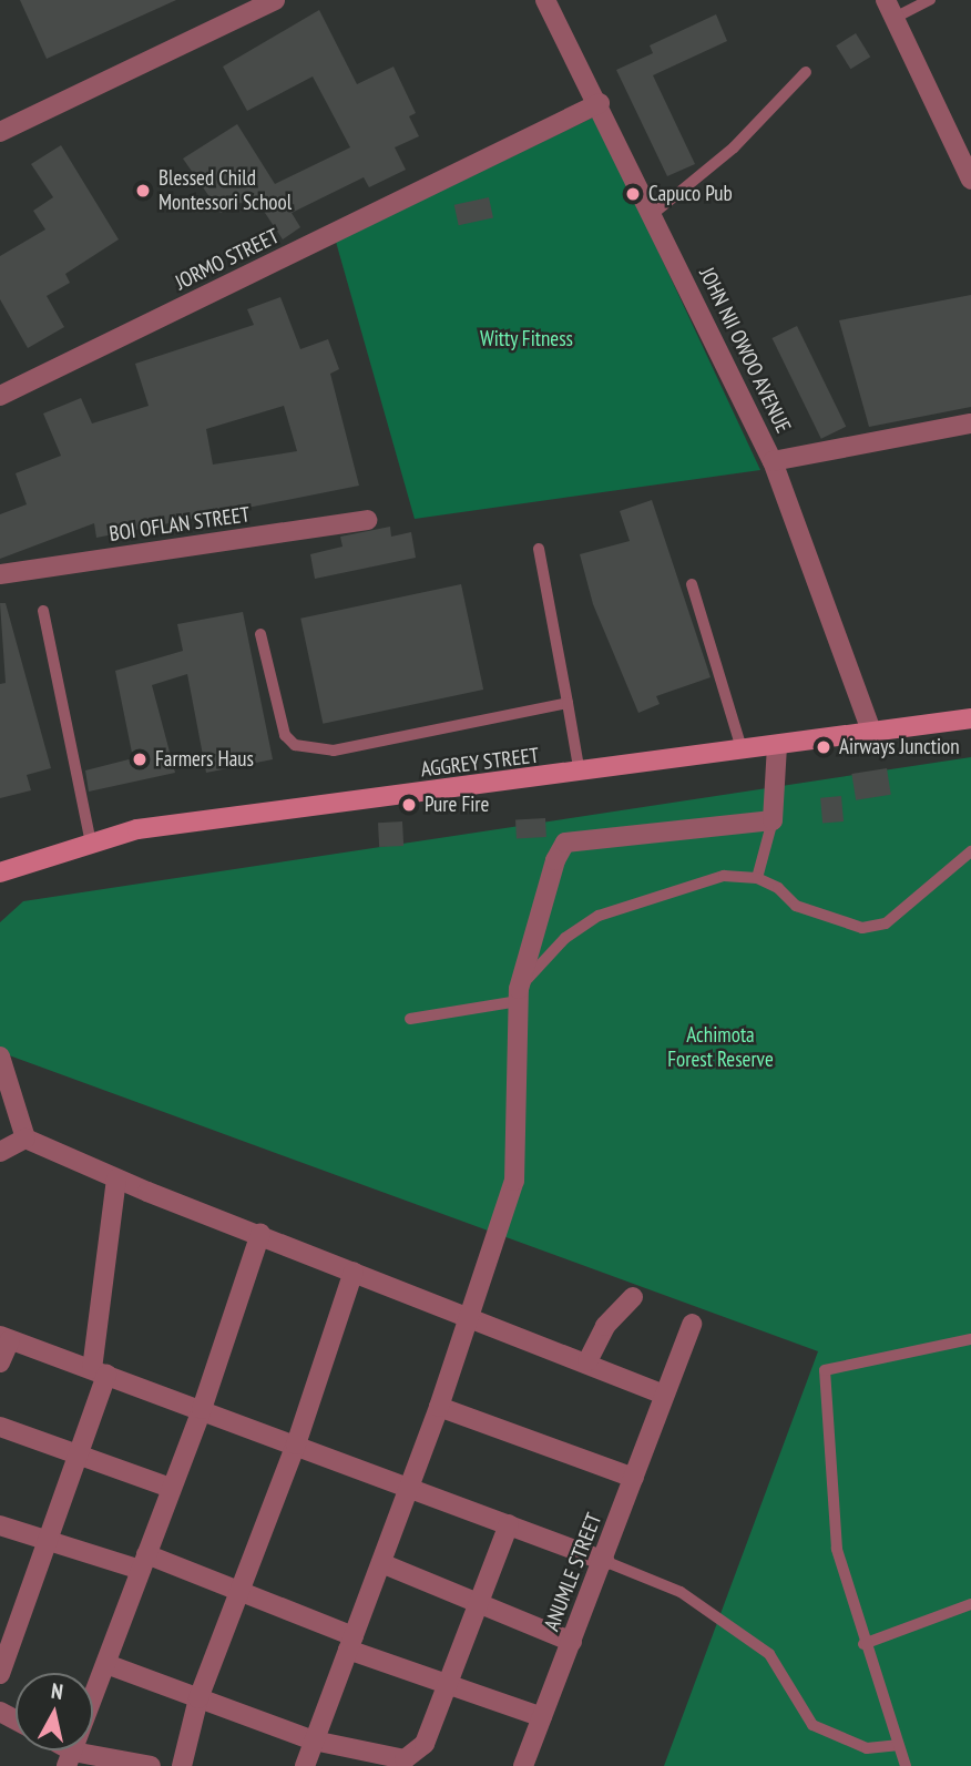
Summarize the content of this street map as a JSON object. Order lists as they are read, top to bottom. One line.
{"streets":{"main road":["AGGREY STREET"],"street":["JORMO STREET","JOHN NII OWOO AVENUE","BOI OFLAN STREET","ANUMLE STREET"]},"crossings":[["JORMO STREET","JOHN NII OWOO AVENUE"],["JOHN NII OWOO AVENUE","AGGREY STREET"]],"parks":["Witty Fitness","Achimota Forest Reserve"],"places":["Blessed Child Montessori School","Capuco Pub","Airways Junction","Farmers Haus","Pure Fire"],"north":"top"}
